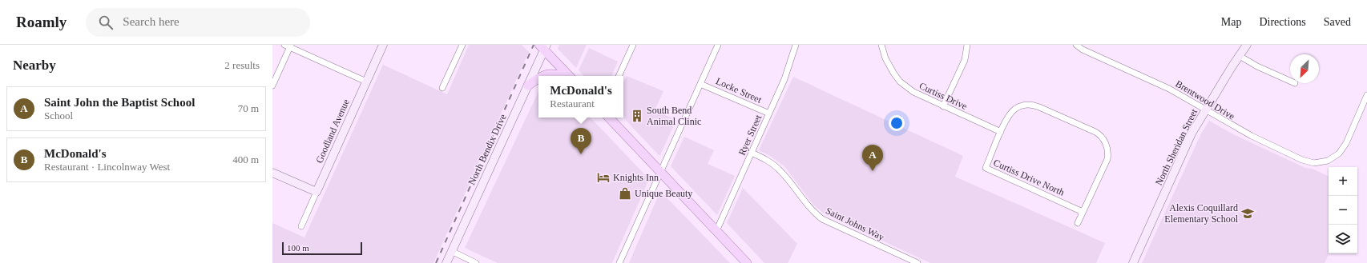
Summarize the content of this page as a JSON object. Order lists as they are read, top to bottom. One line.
{"streets":{"street":["Locke Street","Curtiss Drive","Brentwood Drive","Goodland Avenue","Ryer Street","North Sheridan Street","North Bendix Drive","Curtiss Drive North","Saint Johns Way"]},"crossings":[["Locke Street","Ryer Street"],["Curtiss Drive","Curtiss Drive North"],["Brentwood Drive","North Sheridan Street"],["Ryer Street","Saint Johns Way"]],"places":{"building":["South Bend Animal Clinic"],"hotel":["Knights Inn"],"shop":["Unique Beauty"],"school or university":["Alexis Coquillard Elementary School"]},"scale_bar":"100 m","north":"bottom left","page":{"header":"Roamly","search":"Search here","nav":["Map","Directions","Saved"],"heading":["Nearby","2 results"],"popup":["McDonald's","Restaurant"],"list":[{"mark":"A","name":"Saint John the Baptist School","note":"School","value":"70 m"},{"mark":"B","name":"McDonald's","note":"Restaurant · Lincolnway West","value":"400 m"}],"pins":["B","A"],"map_buttons":["+","−"],"scale":"100 m"}}
